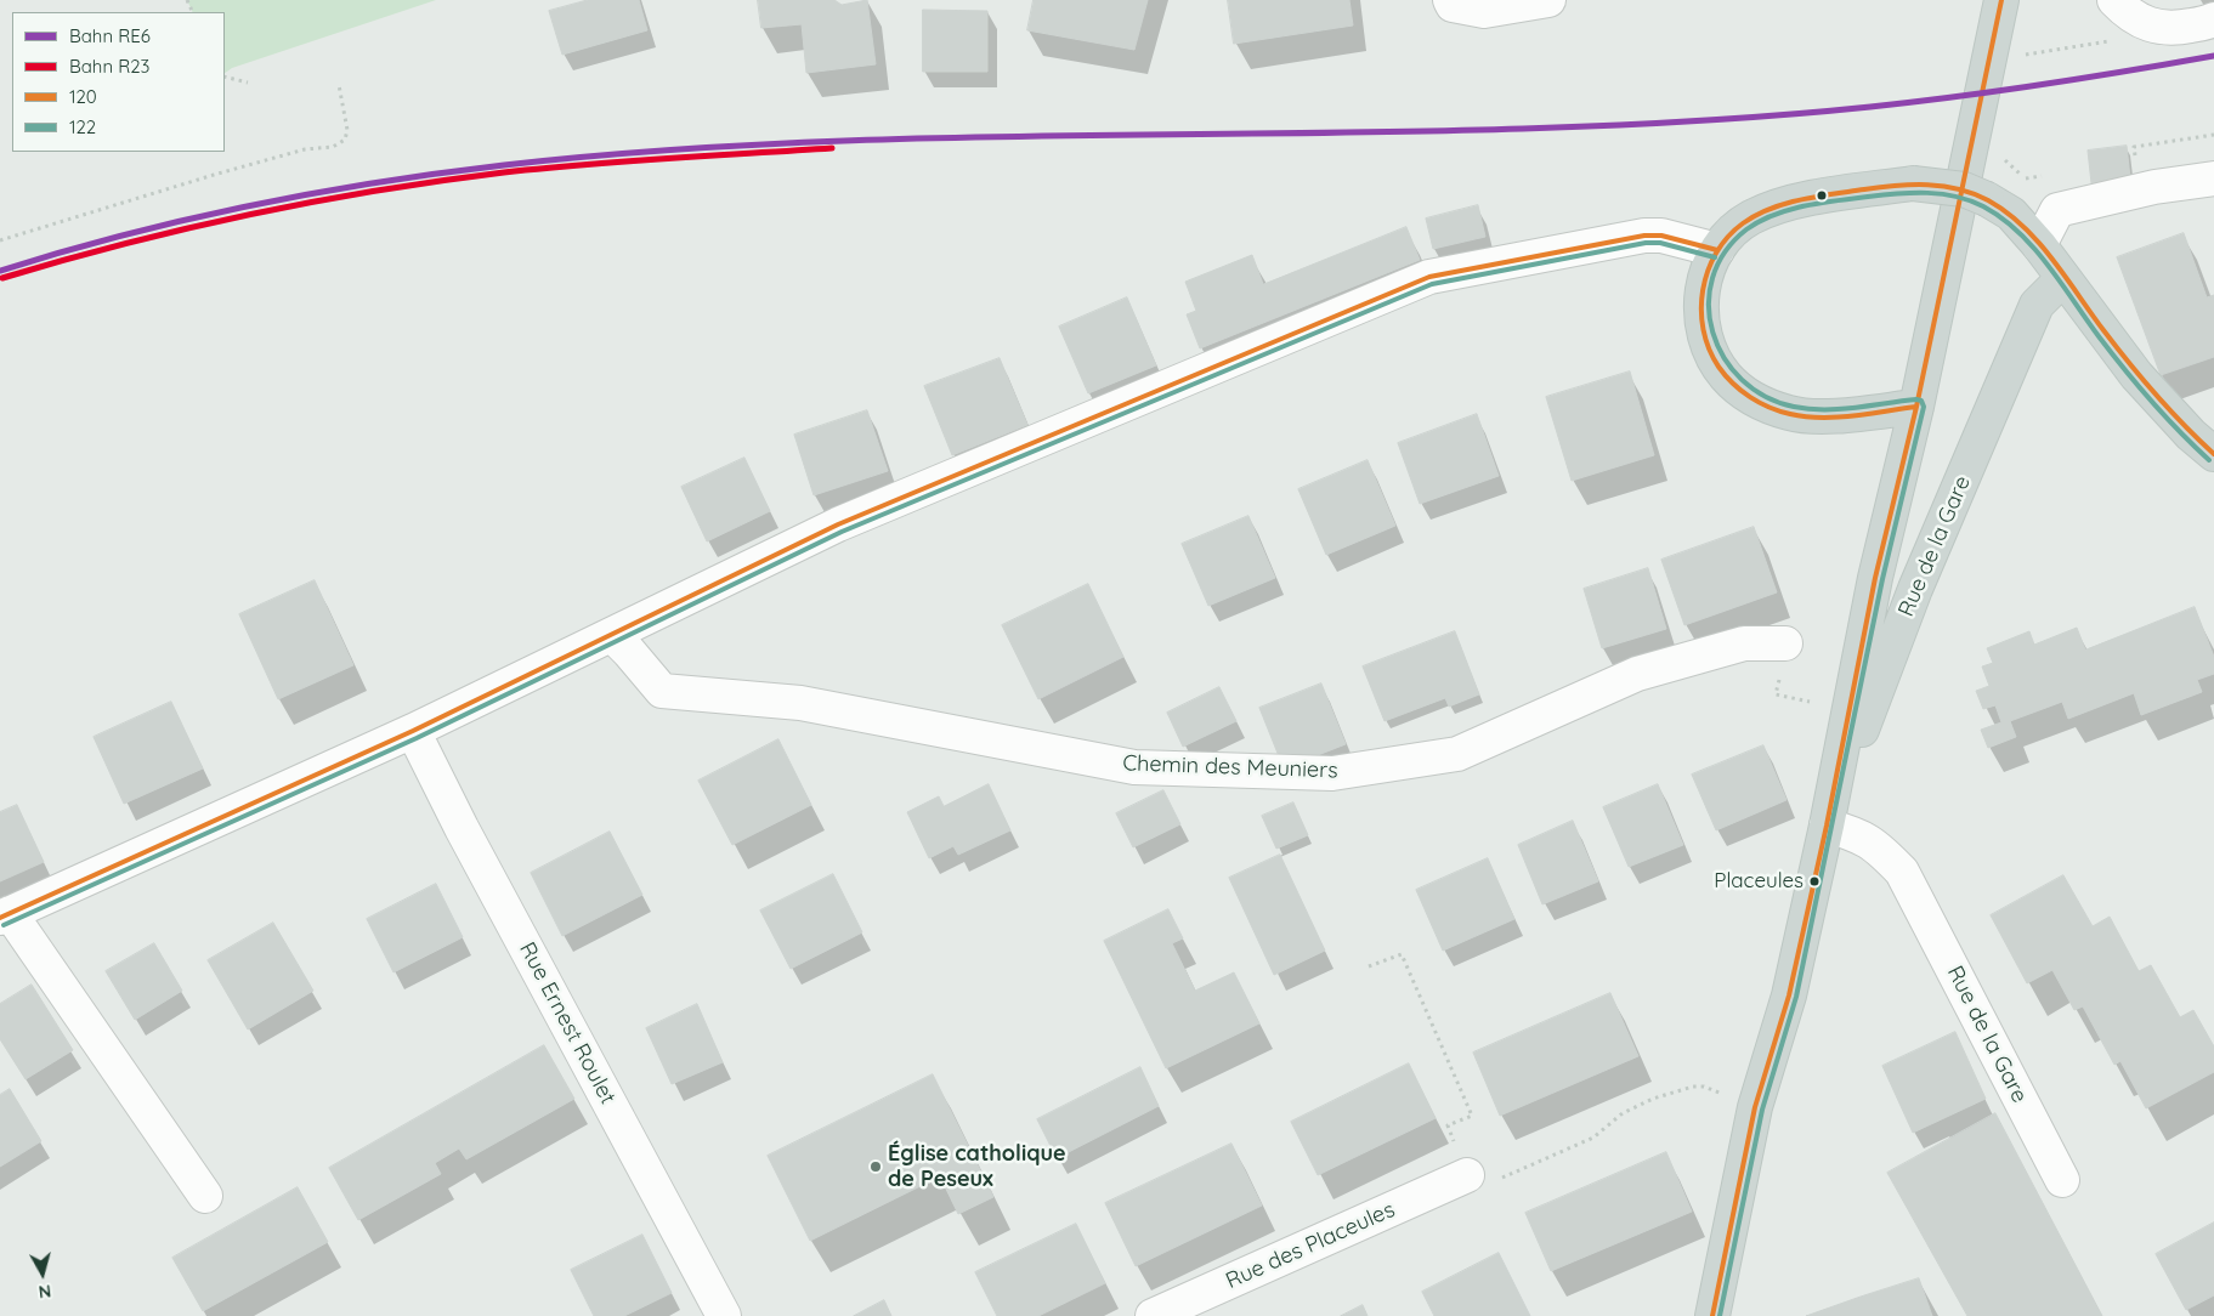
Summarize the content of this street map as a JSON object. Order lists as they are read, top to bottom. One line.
{"streets":{"main road":["Rue de la Gare"],"street":["Chemin des Meuniers","Rue Ernest Roulet","Rue des Placeules"]},"places":["Placeules","Église catholique de Peseux"],"lines":["transit line 120","rail line RE6","rail line R23","transit line 122"],"legend":["Bahn RE6","Bahn R23","120","122"],"north":"bottom"}
